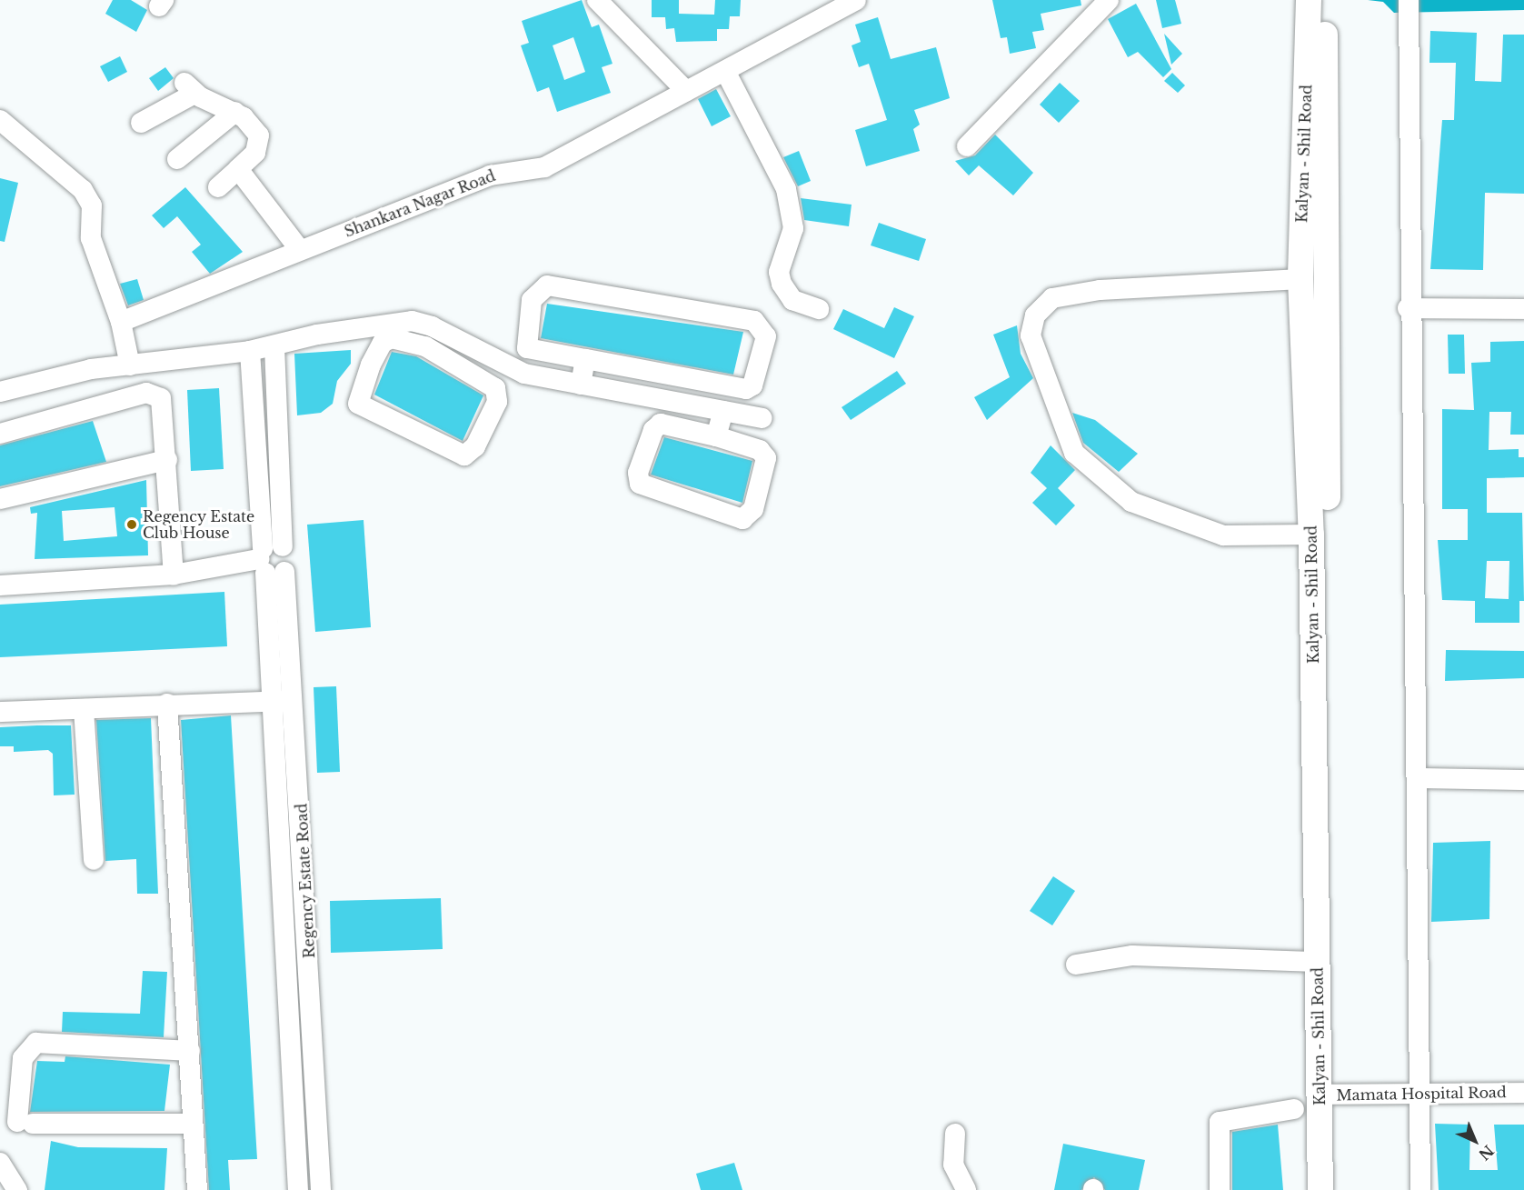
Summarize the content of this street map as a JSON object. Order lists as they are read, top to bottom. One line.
{"streets":{"main road":["Kalyan - Shil Road"],"street":["Shankara Nagar Road","Regency Estate Road","Mamata Hospital Road"]},"crossings":[["Kalyan - Shil Road","Mamata Hospital Road"]],"places":["Regency Estate Club House"],"north":"bottom right"}
